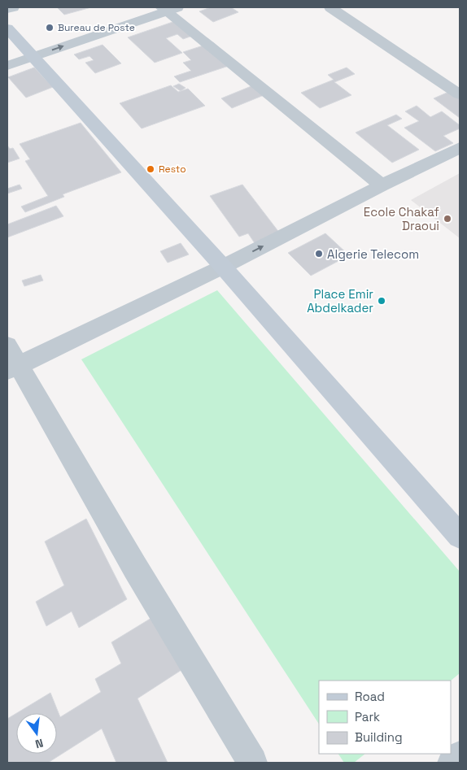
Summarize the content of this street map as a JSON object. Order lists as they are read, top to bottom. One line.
{"places":["Bureau de Poste","Resto","Ecole Chakaf Draoui","Algerie Telecom","Place Emir Abdelkader"],"legend":["Road","Park","Building"],"north":"bottom"}
